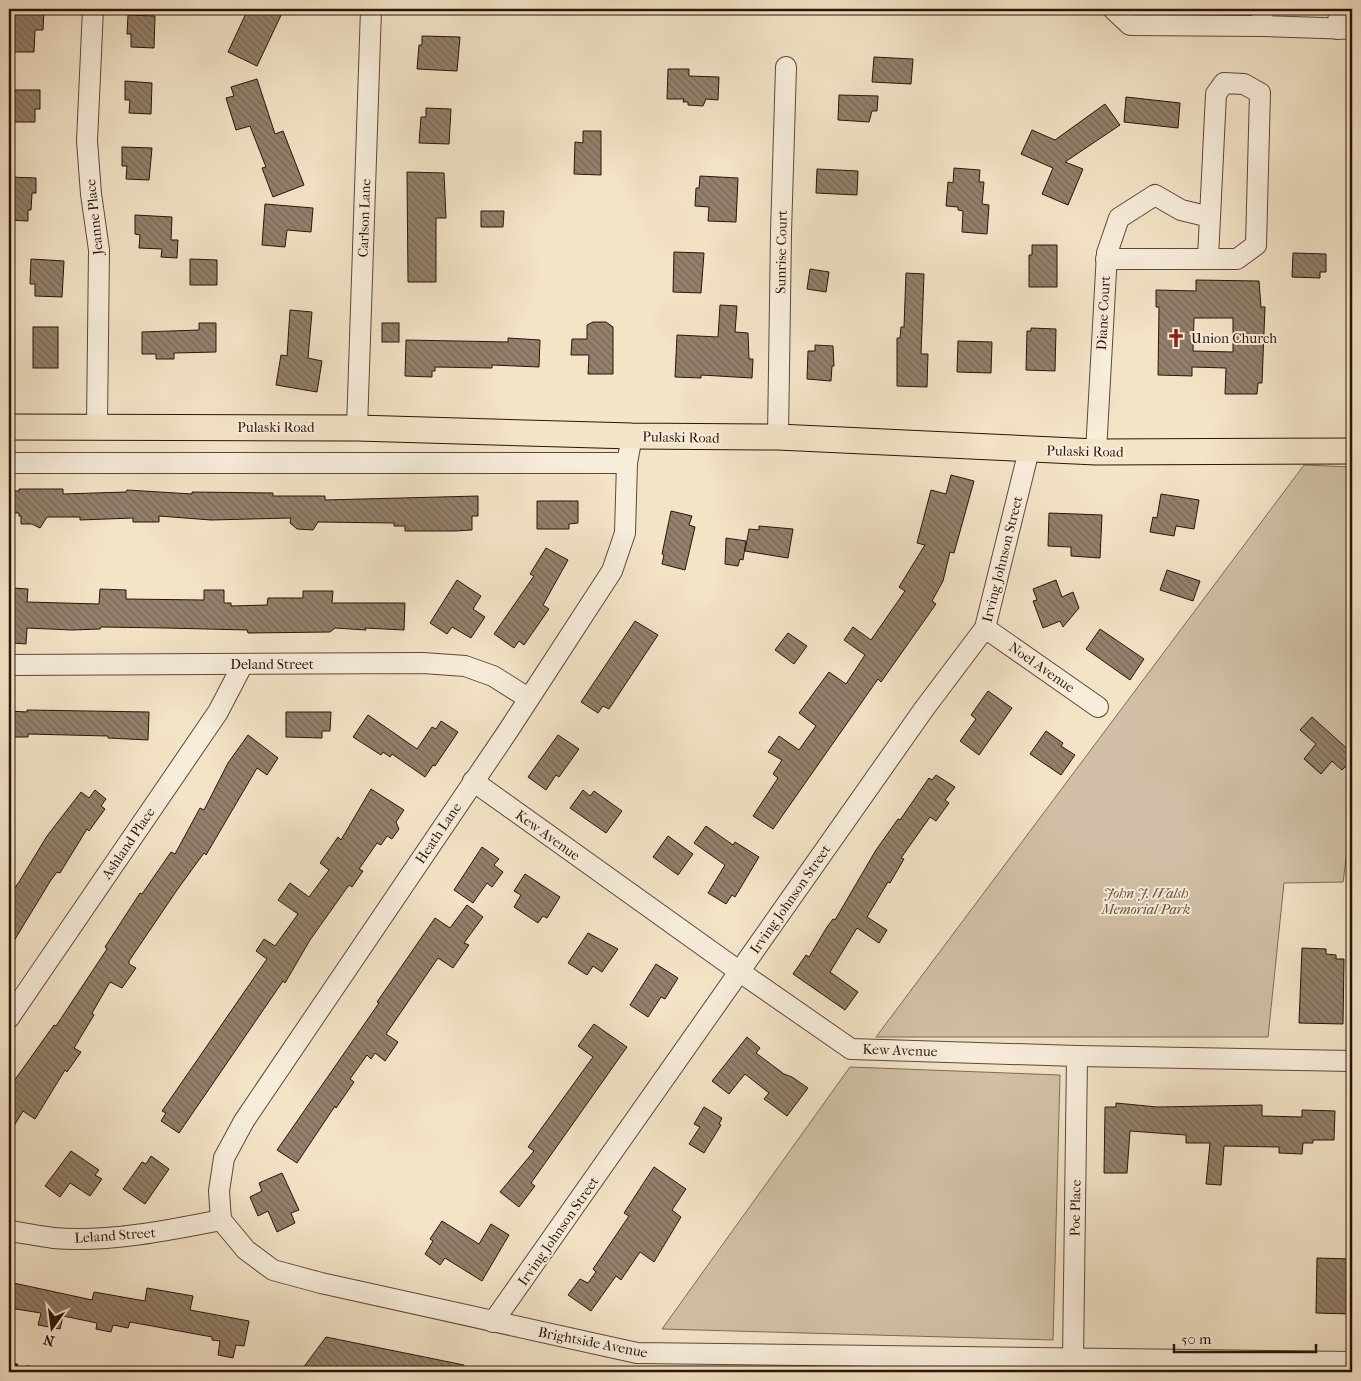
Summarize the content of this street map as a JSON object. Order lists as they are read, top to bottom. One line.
{"streets":{"main road":["Pulaski Road"],"street":["Jeanne Place","Carlson Lane","Sunrise Court","Diane Court","Irving Johnson Street","Deland Street","Noel Avenue","Heath Lane","Kew Avenue","Ashland Place","Poe Place","Leland Street","Brightside Avenue"]},"crossings":[["Jeanne Place","Pulaski Road"],["Carlson Lane","Pulaski Road"],["Sunrise Court","Pulaski Road"],["Diane Court","Pulaski Road"],["Pulaski Road","Irving Johnson Street"],["Pulaski Road","Heath Lane"],["Irving Johnson Street","Noel Avenue"],["Irving Johnson Street","Kew Avenue"],["Irving Johnson Street","Brightside Avenue"],["Deland Street","Heath Lane"],["Deland Street","Ashland Place"],["Heath Lane","Kew Avenue"],["Heath Lane","Leland Street"],["Heath Lane","Brightside Avenue"],["Kew Avenue","Poe Place"],["Poe Place","Brightside Avenue"],["Leland Street","Brightside Avenue"]],"parks":["John J. Walsh Memorial Park"],"places":{"church":["Union Church"]},"scale_bar":"50 m","north":"bottom"}
